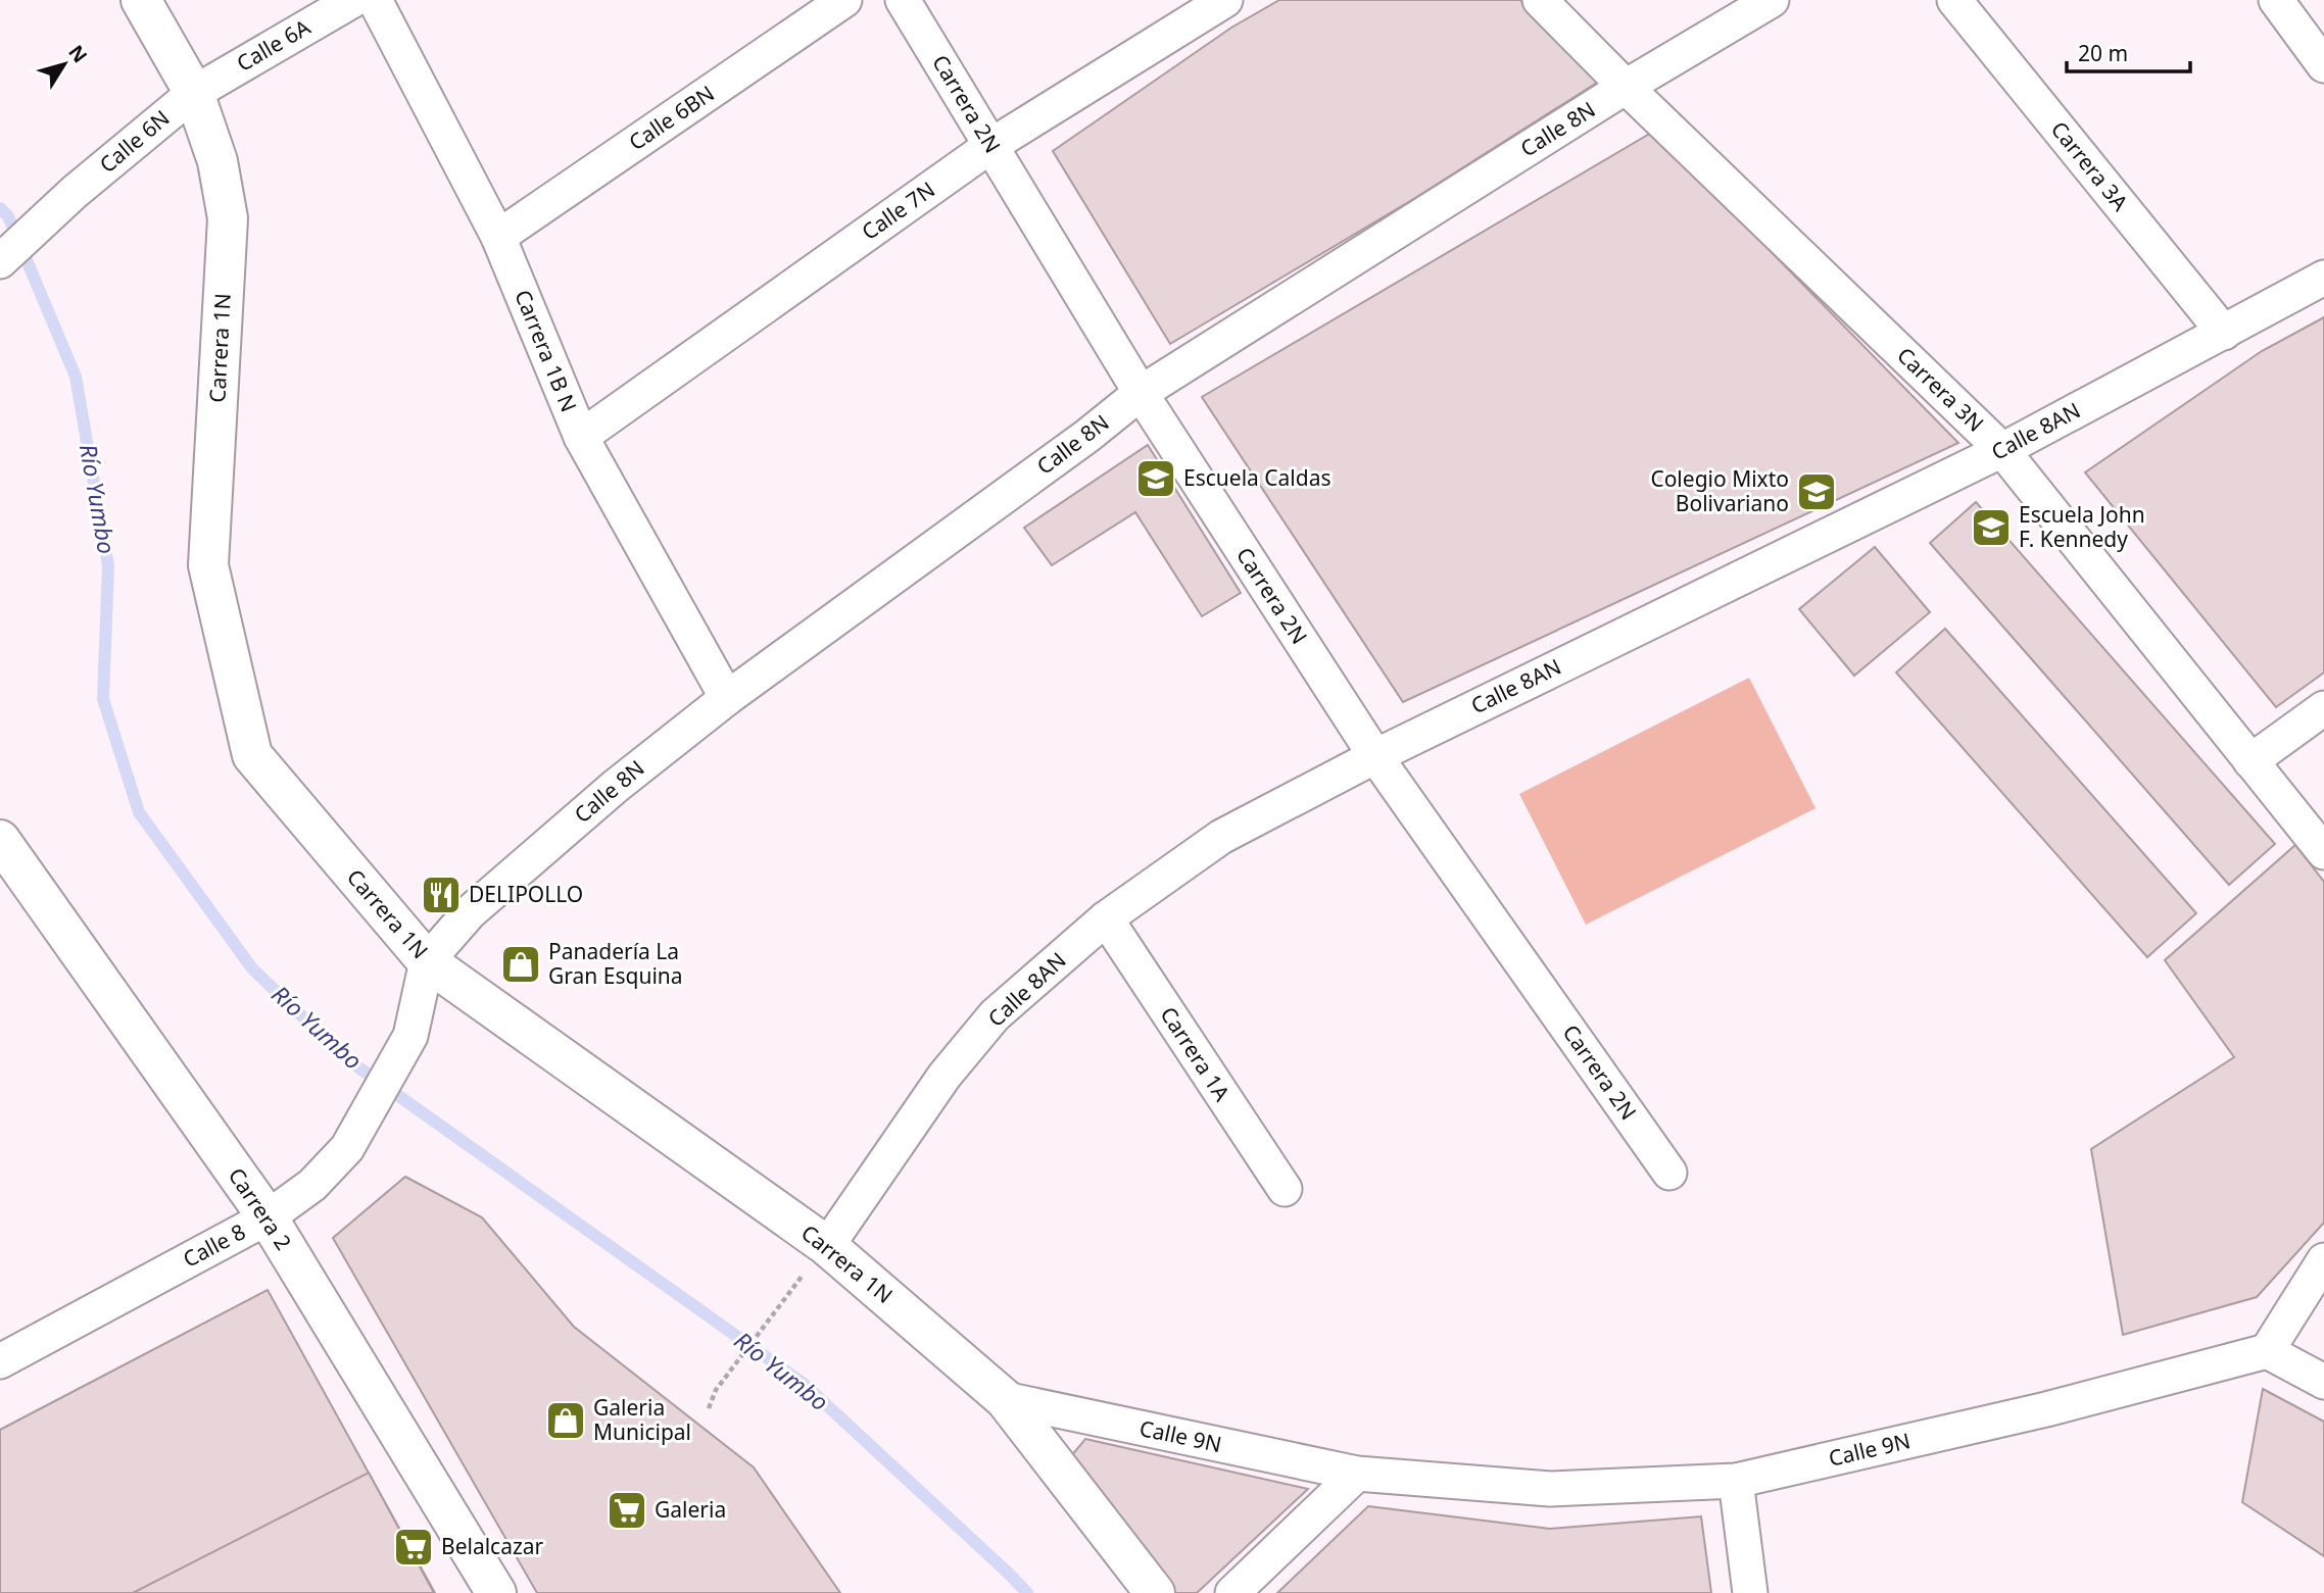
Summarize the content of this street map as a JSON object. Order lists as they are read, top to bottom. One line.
{"streets":{"street":["Calle 6A","Carrera 2N","Calle 6BN","Calle 8N","Calle 6N","Carrera 3A","Calle 7N","Carrera 1N","Carrera 1B N","Carrera 3N","Calle 8AN","Carrera 1A","Carrera 2","Calle 8","Calle 9N"]},"crossings":[["Calle 6A","Calle 6N"],["Calle 6A","Carrera 1N"],["Carrera 2N","Calle 8N"],["Carrera 2N","Calle 7N"],["Carrera 2N","Calle 8AN"],["Calle 6BN","Carrera 1B N"],["Calle 8N","Carrera 1N"],["Calle 8N","Carrera 1B N"],["Calle 8N","Carrera 3N"],["Calle 8N","Calle 8"],["Calle 6N","Carrera 1N"],["Carrera 3A","Calle 8AN"],["Calle 7N","Carrera 1B N"],["Carrera 1N","Calle 8AN"],["Carrera 1N","Calle 8"],["Carrera 1N","Calle 9N"],["Carrera 3N","Calle 8AN"],["Calle 8AN","Carrera 1A"],["Carrera 2","Calle 8"]],"water":["Río Yumbo"],"places":{"school or university":["Escuela Caldas","Colegio Mixto Bolivariano","Escuela John F. Kennedy"],"restaurant":["DELIPOLLO"],"shop":["Panadería La Gran Esquina","Galeria Municipal"],"supermarket":["Galeria","Belalcazar"]},"scale_bar":"20 m","north":"top right"}
